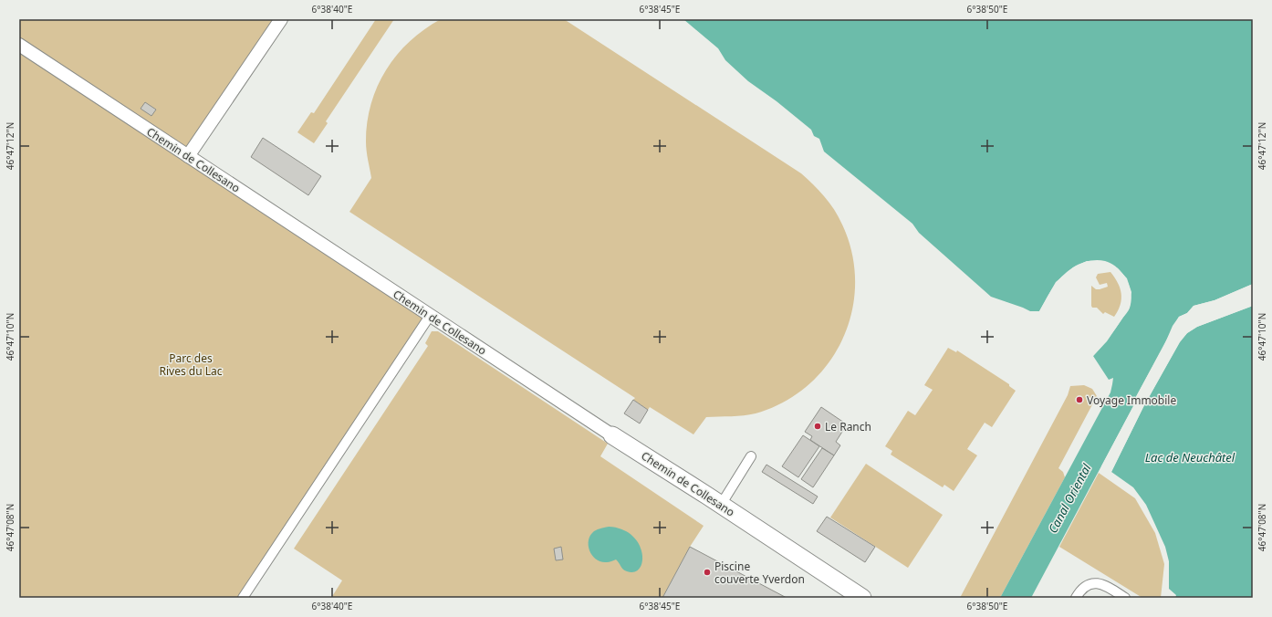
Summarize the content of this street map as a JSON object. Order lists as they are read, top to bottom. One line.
{"streets":{"street":["Chemin de Collesano"]},"water":["Lac de Neuchâtel","Canal Oriental"],"parks":["Parc des Rives du Lac"],"places":["Voyage Immobile","Le Ranch","Piscine couverte Yverdon"],"coordinates":["6°38'40\"E","6°38'45\"E","6°38'50\"E","46°47'12\"N","46°47'10\"N","46°47'08\"N"]}
